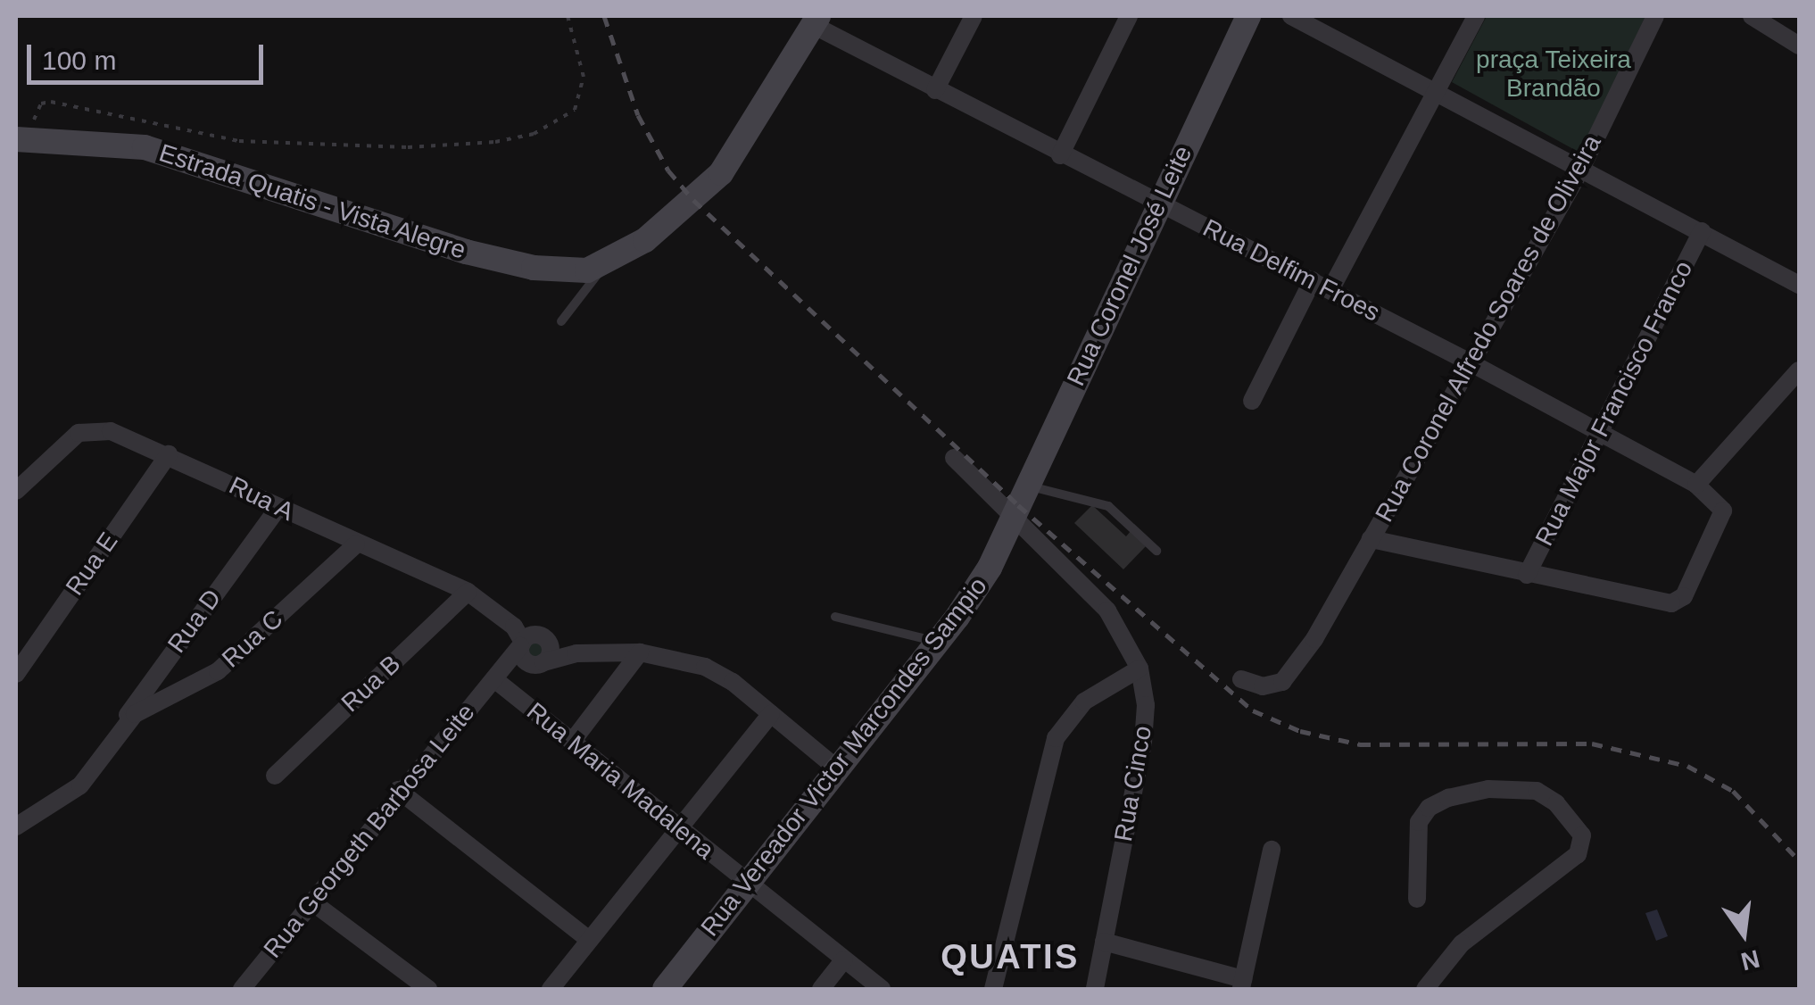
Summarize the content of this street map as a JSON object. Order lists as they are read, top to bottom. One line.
{"streets":{"street":["Estrada Quatis - Vista Alegre","Rua Coronel José Leite","Rua Delfim Froes","Rua Coronel Alfredo Soares de Oliveira","Rua Major Francisco Franco","Rua A","Rua E","Rua D","Rua C","Rua B","Rua Vereador Victor Marcondes Sampio","Rua Maria Madalena","Rua Cinco","Rua Georgeth Barbosa Leite"]},"crossings":[["Estrada Quatis - Vista Alegre","Rua Delfim Froes"],["Rua Coronel José Leite","Rua Delfim Froes"],["Rua Coronel José Leite","Rua Vereador Victor Marcondes Sampio"],["Rua Coronel José Leite","Rua Cinco"],["Rua Delfim Froes","Rua Coronel Alfredo Soares de Oliveira"],["Rua Delfim Froes","Rua Major Francisco Franco"],["Rua A","Rua E"],["Rua A","Rua D"],["Rua A","Rua C"],["Rua A","Rua B"],["Rua A","Rua Georgeth Barbosa Leite"],["Rua D","Rua C"],["Rua Vereador Victor Marcondes Sampio","Rua Maria Madalena"],["Rua Vereador Victor Marcondes Sampio","Rua Cinco"],["Rua Maria Madalena","Rua Georgeth Barbosa Leite"]],"districts":["QUATIS"],"parks":["praça Teixeira Brandão"],"scale_bar":"100 m","north":"bottom"}
